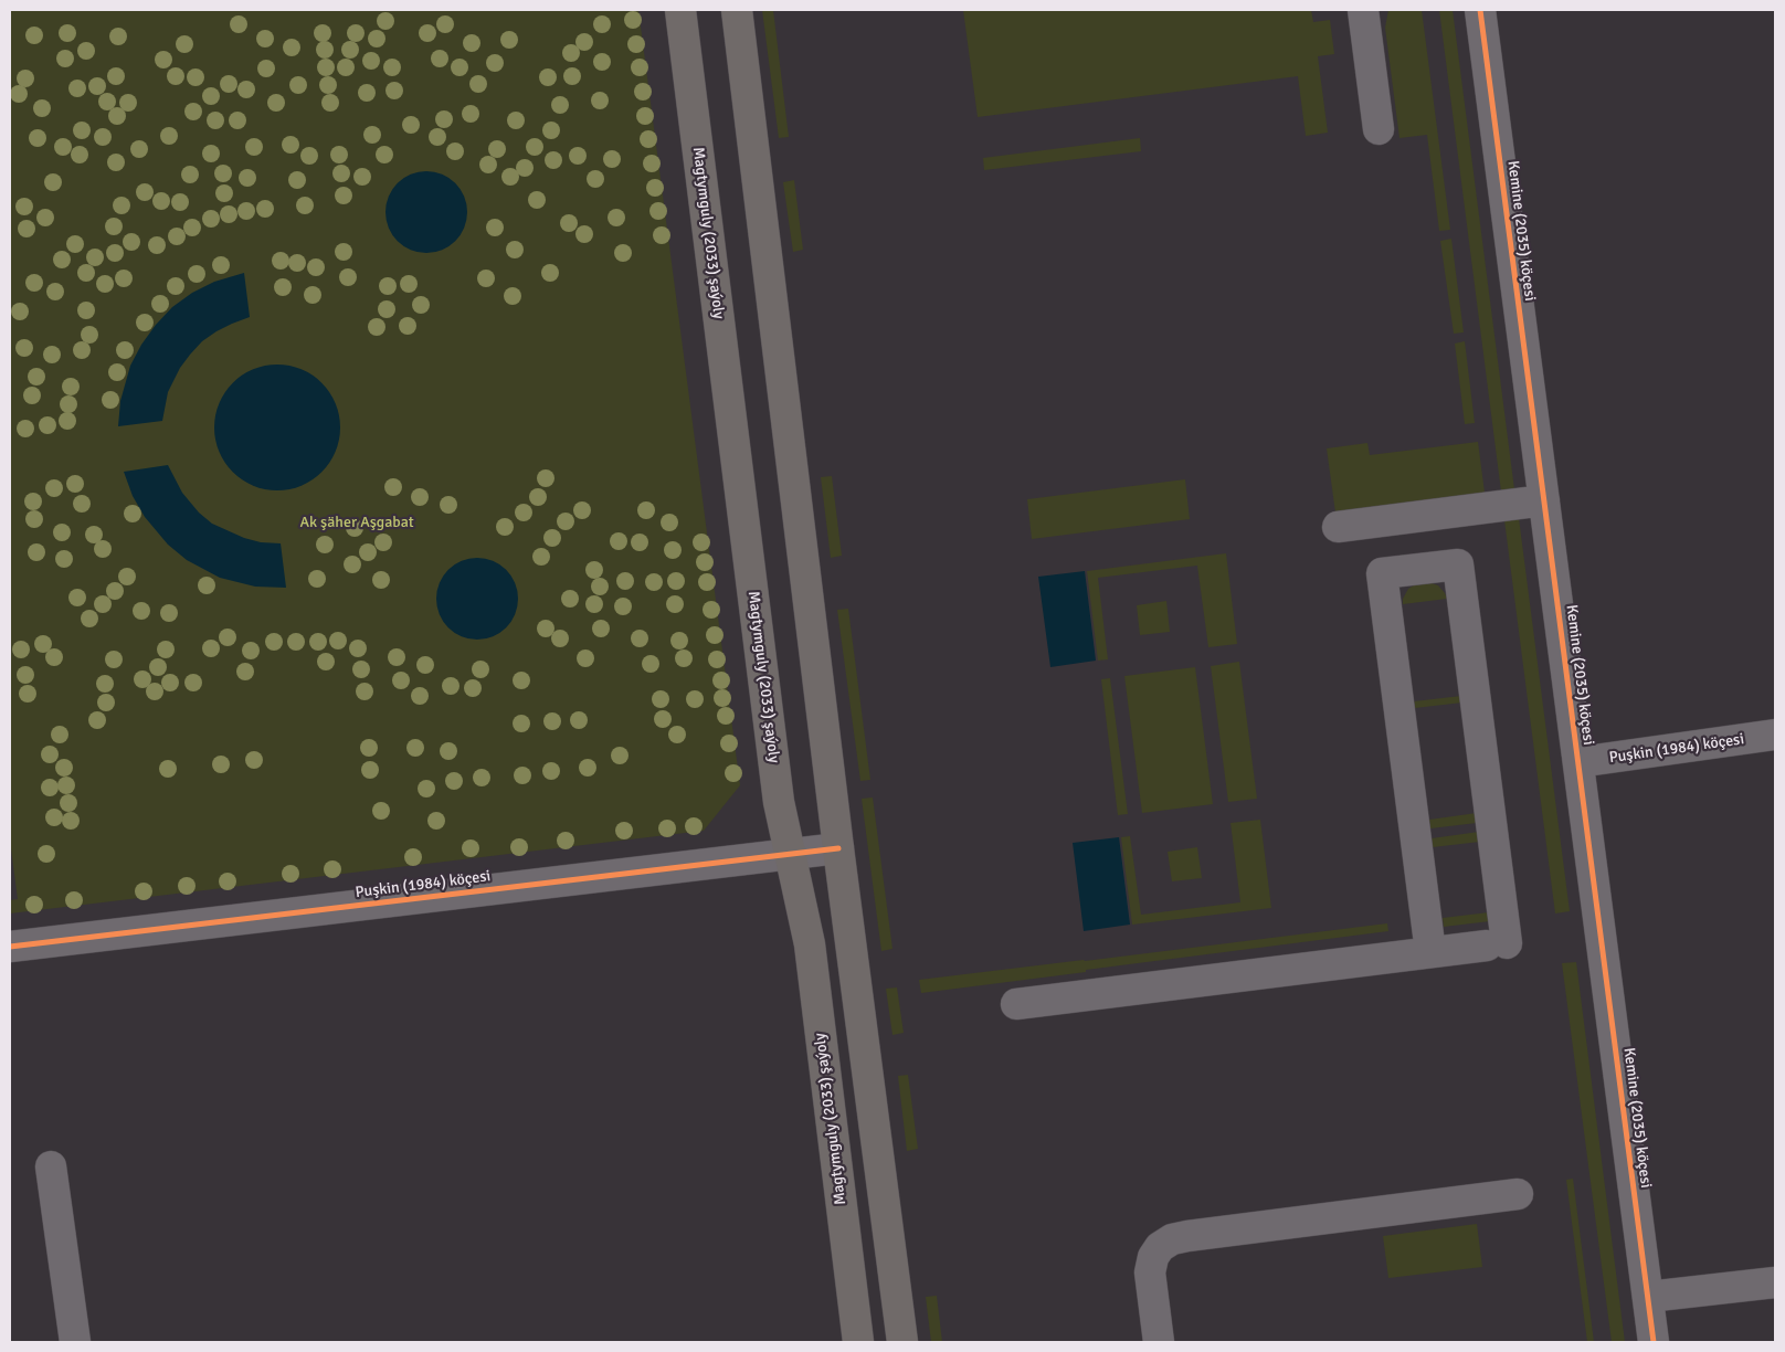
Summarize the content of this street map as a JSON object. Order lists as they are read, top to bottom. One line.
{"streets":{"main road":["Magtymguly (2033) şaýoly"],"street":["Kemine (2035) köçesi","Puşkin (1984) köçesi"]},"crossings":[["Kemine (2035) köçesi","Puşkin (1984) köçesi"],["Magtymguly (2033) şaýoly","Puşkin (1984) köçesi"]],"parks":["Ak şäher Aşgabat"]}
